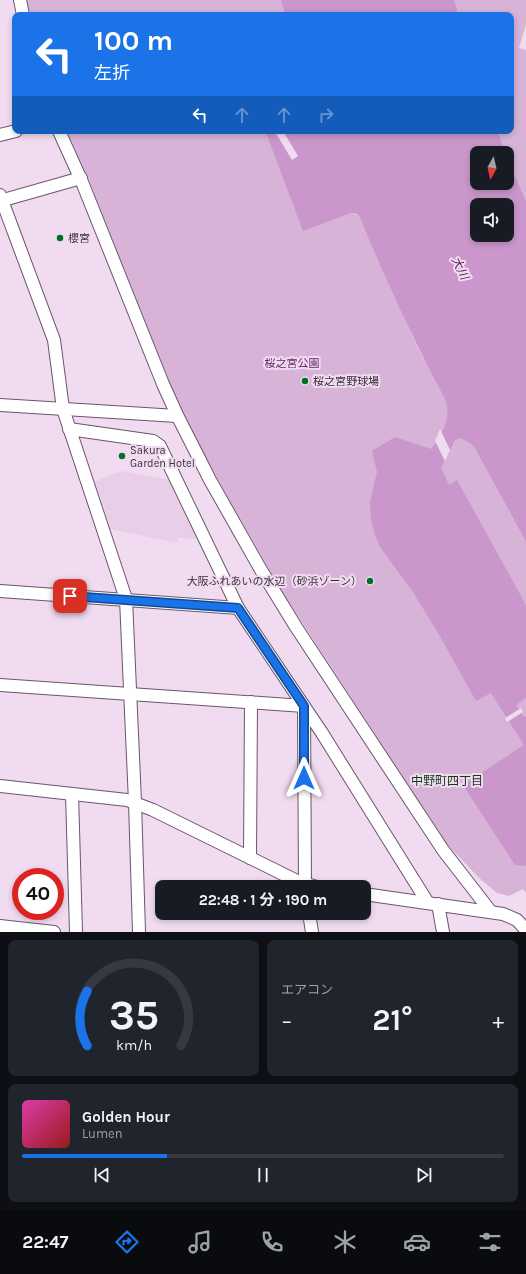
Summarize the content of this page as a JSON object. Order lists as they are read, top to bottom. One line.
{"districts":["中野町四丁目"],"water":["大川"],"parks":["桜之宮公園"],"places":["櫻宮","桜之宮野球場","Sakura Garden Hotel","大阪ふれあいの水辺（砂浜ゾーン）"],"north":"bottom","page":{"turn":["100 m","左折"],"limit":"40","trip":"22:48 · 1 分 · 190 m","tile":"エアコン","heat":["−","21°","+"],"song":["Golden Hour","Lumen"],"tabs":"22:47","gauge":["35","km/h"]}}
